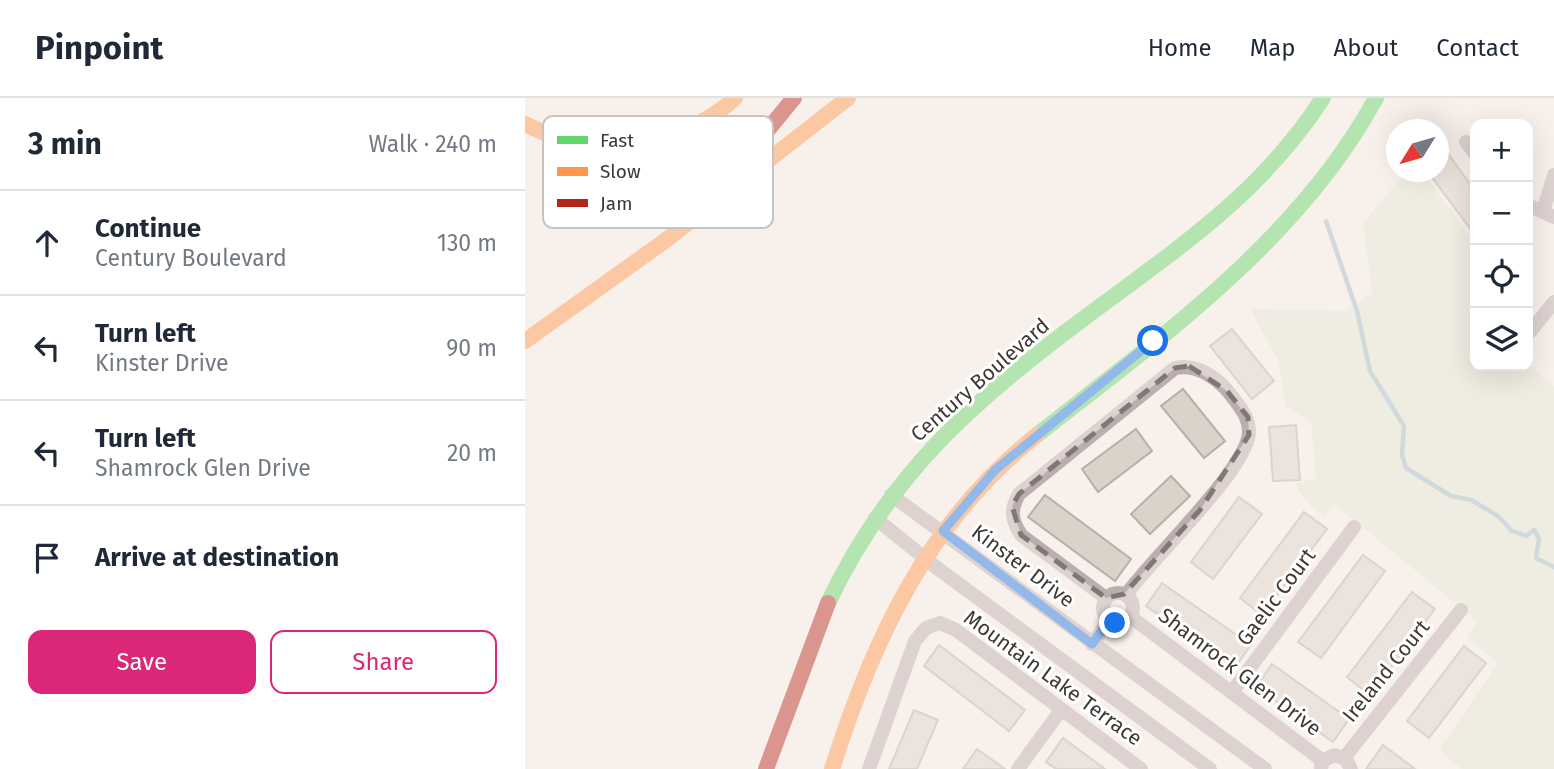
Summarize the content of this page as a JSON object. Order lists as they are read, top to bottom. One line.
{"streets":{"main road":["Century Boulevard"],"street":["Kinster Drive","Gaelic Court","Ireland Court","Shamrock Glen Drive","Mountain Lake Terrace"]},"crossings":[["Century Boulevard","Kinster Drive"],["Gaelic Court","Shamrock Glen Drive"],["Ireland Court","Shamrock Glen Drive"]],"legend":["Fast","Slow","Jam"],"north":"bottom left","page":{"header":"Pinpoint","nav":["Home","Map","About","Contact"],"heading":["3 min","Walk · 240 m"],"map_buttons":["+","−"],"list":[["Continue","Century Boulevard","130 m"],["Turn left","Kinster Drive","90 m"],["Turn left","Shamrock Glen Drive","20 m"],"Arrive at destination"],"buttons":["Save","Share"]}}
